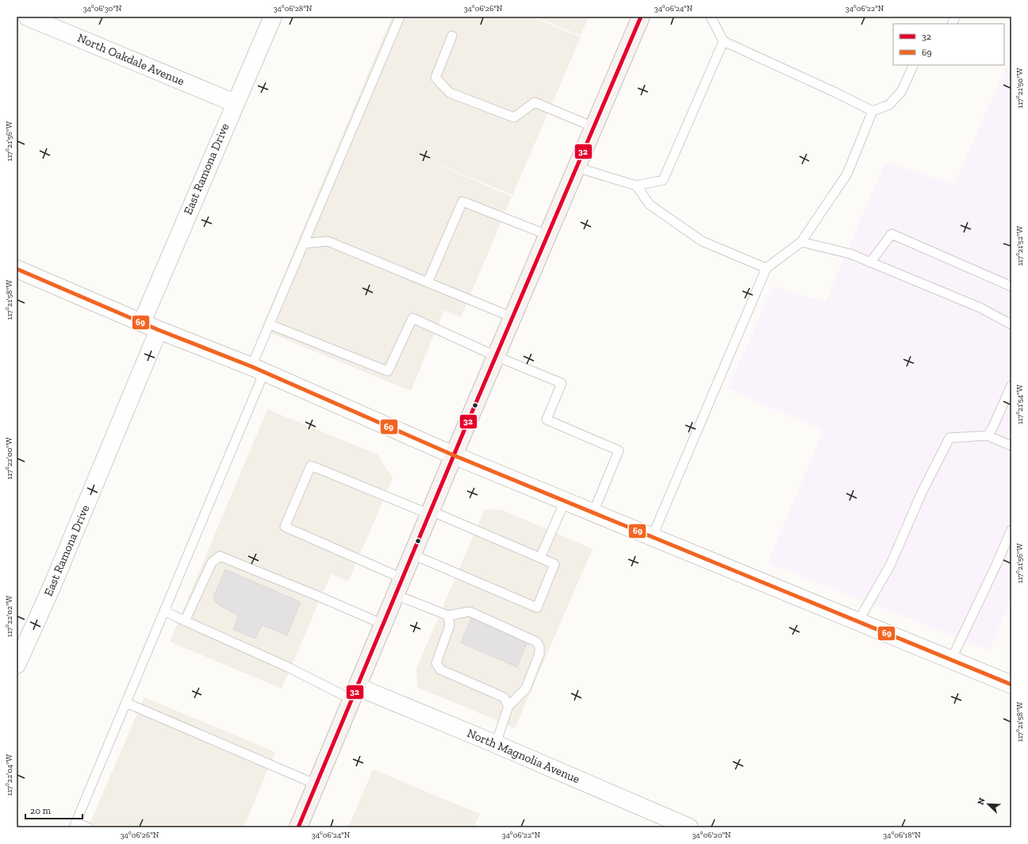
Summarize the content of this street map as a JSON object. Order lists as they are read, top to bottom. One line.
{"streets":{"street":["North Oakdale Avenue","East Ramona Drive","North Magnolia Avenue"]},"crossings":[["North Oakdale Avenue","East Ramona Drive"]],"lines":["transit line 32","transit line 69"],"legend":["32","69"],"scale_bar":"20 m","north":"top left","coordinates":["34°06'30\"N","34°06'28\"N","34°06'26\"N","34°06'24\"N","34°06'22\"N","117°21'50\"W","117°21'56\"W","117°21'52\"W","117°21'58\"W","117°21'54\"W","117°22'00\"W","117°22'02\"W","117°22'04\"W","34°06'20\"N","34°06'18\"N"]}
